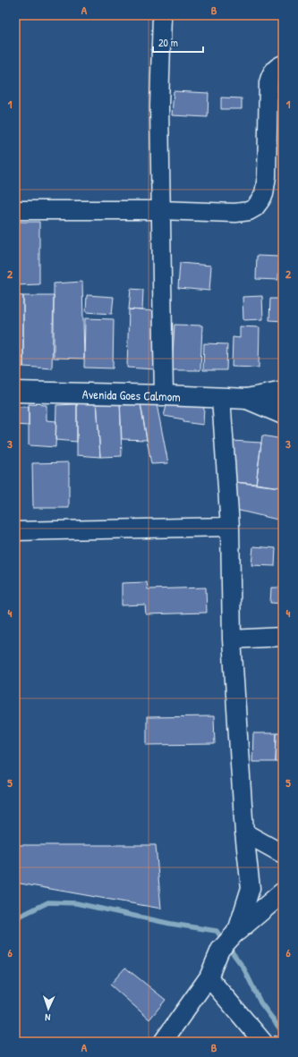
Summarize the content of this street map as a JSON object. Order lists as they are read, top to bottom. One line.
{"streets":{"main road":["Avenida Goes Calmom"]},"scale_bar":"20 m","north":"bottom","grid":{"columns":["A","B"],"rows":["1","2","3","4","5","6"]}}
